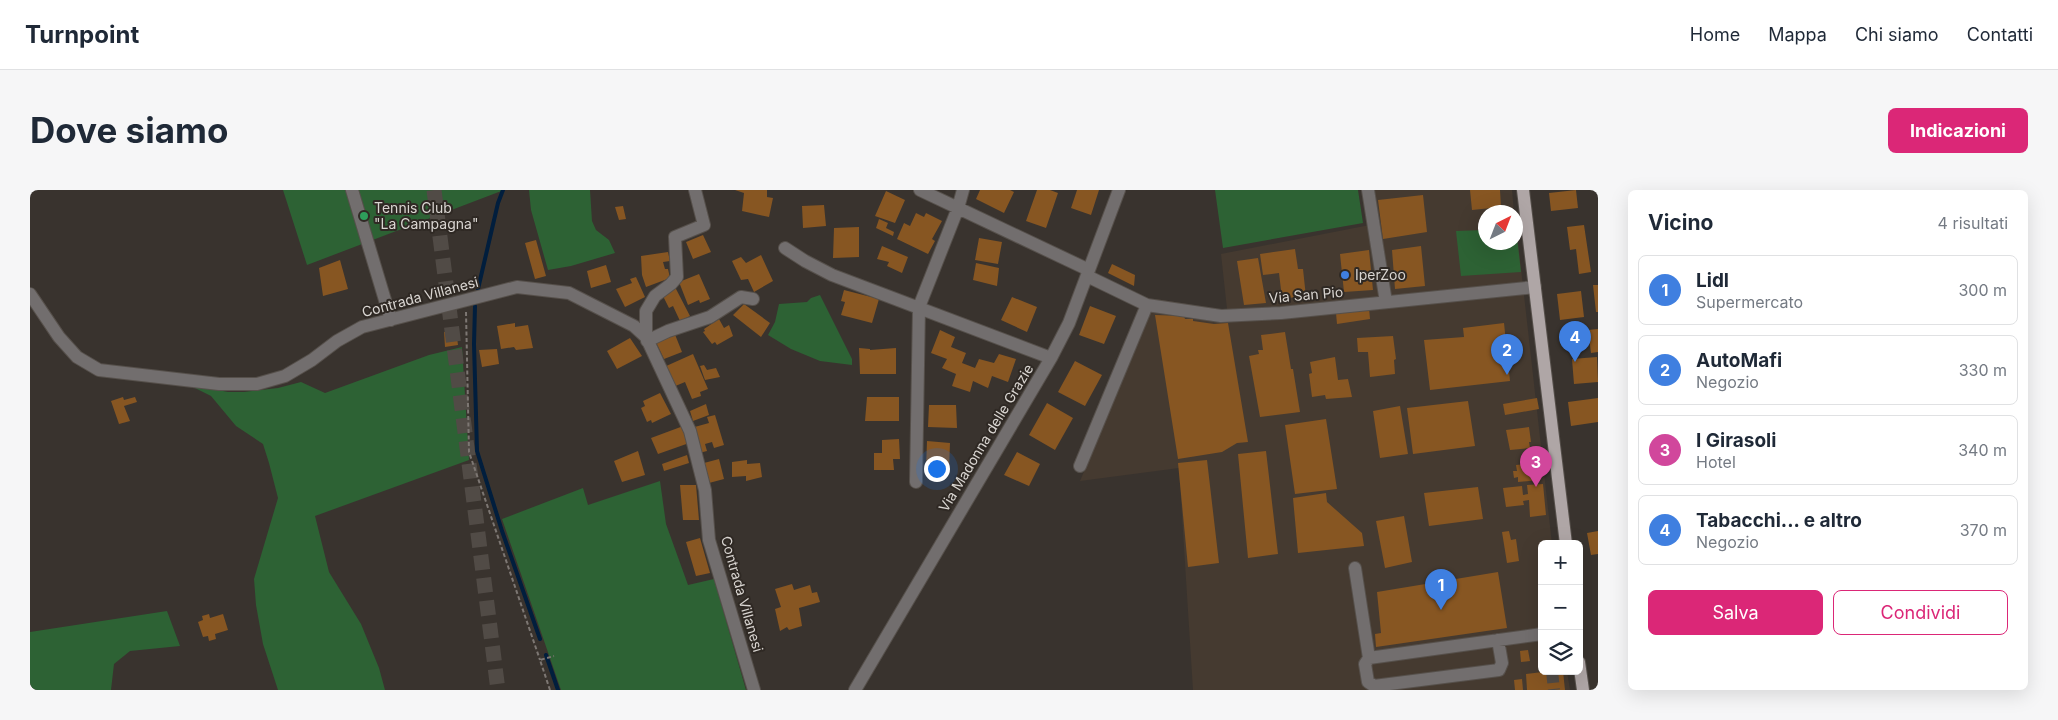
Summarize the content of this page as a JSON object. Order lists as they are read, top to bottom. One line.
{"streets":{"street":["Via San Pio","Contrada Villanesi","Via Madonna delle Grazie"]},"crossings":[["Via San Pio","Via Madonna delle Grazie"]],"places":["Tennis Club \"La Campagna\"","IperZoo"],"north":"top right","page":{"header":"Turnpoint","nav":["Home","Mappa","Chi siamo","Contatti"],"buttons":["Indicazioni",["Salva","Condividi"]],"title":"Dove siamo","heading":["Vicino","4 risultati"],"list":[{"mark":"1","name":"Lidl","note":"Supermercato","value":"300 m"},{"mark":"2","name":"AutoMafi","note":"Negozio","value":"330 m"},{"mark":"3","name":"I Girasoli","note":"Hotel","value":"340 m"},{"mark":"4","name":"Tabacchi... e altro","note":"Negozio","value":"370 m"}],"pins":["4","2","3","1"],"map_buttons":["+","−"]}}
